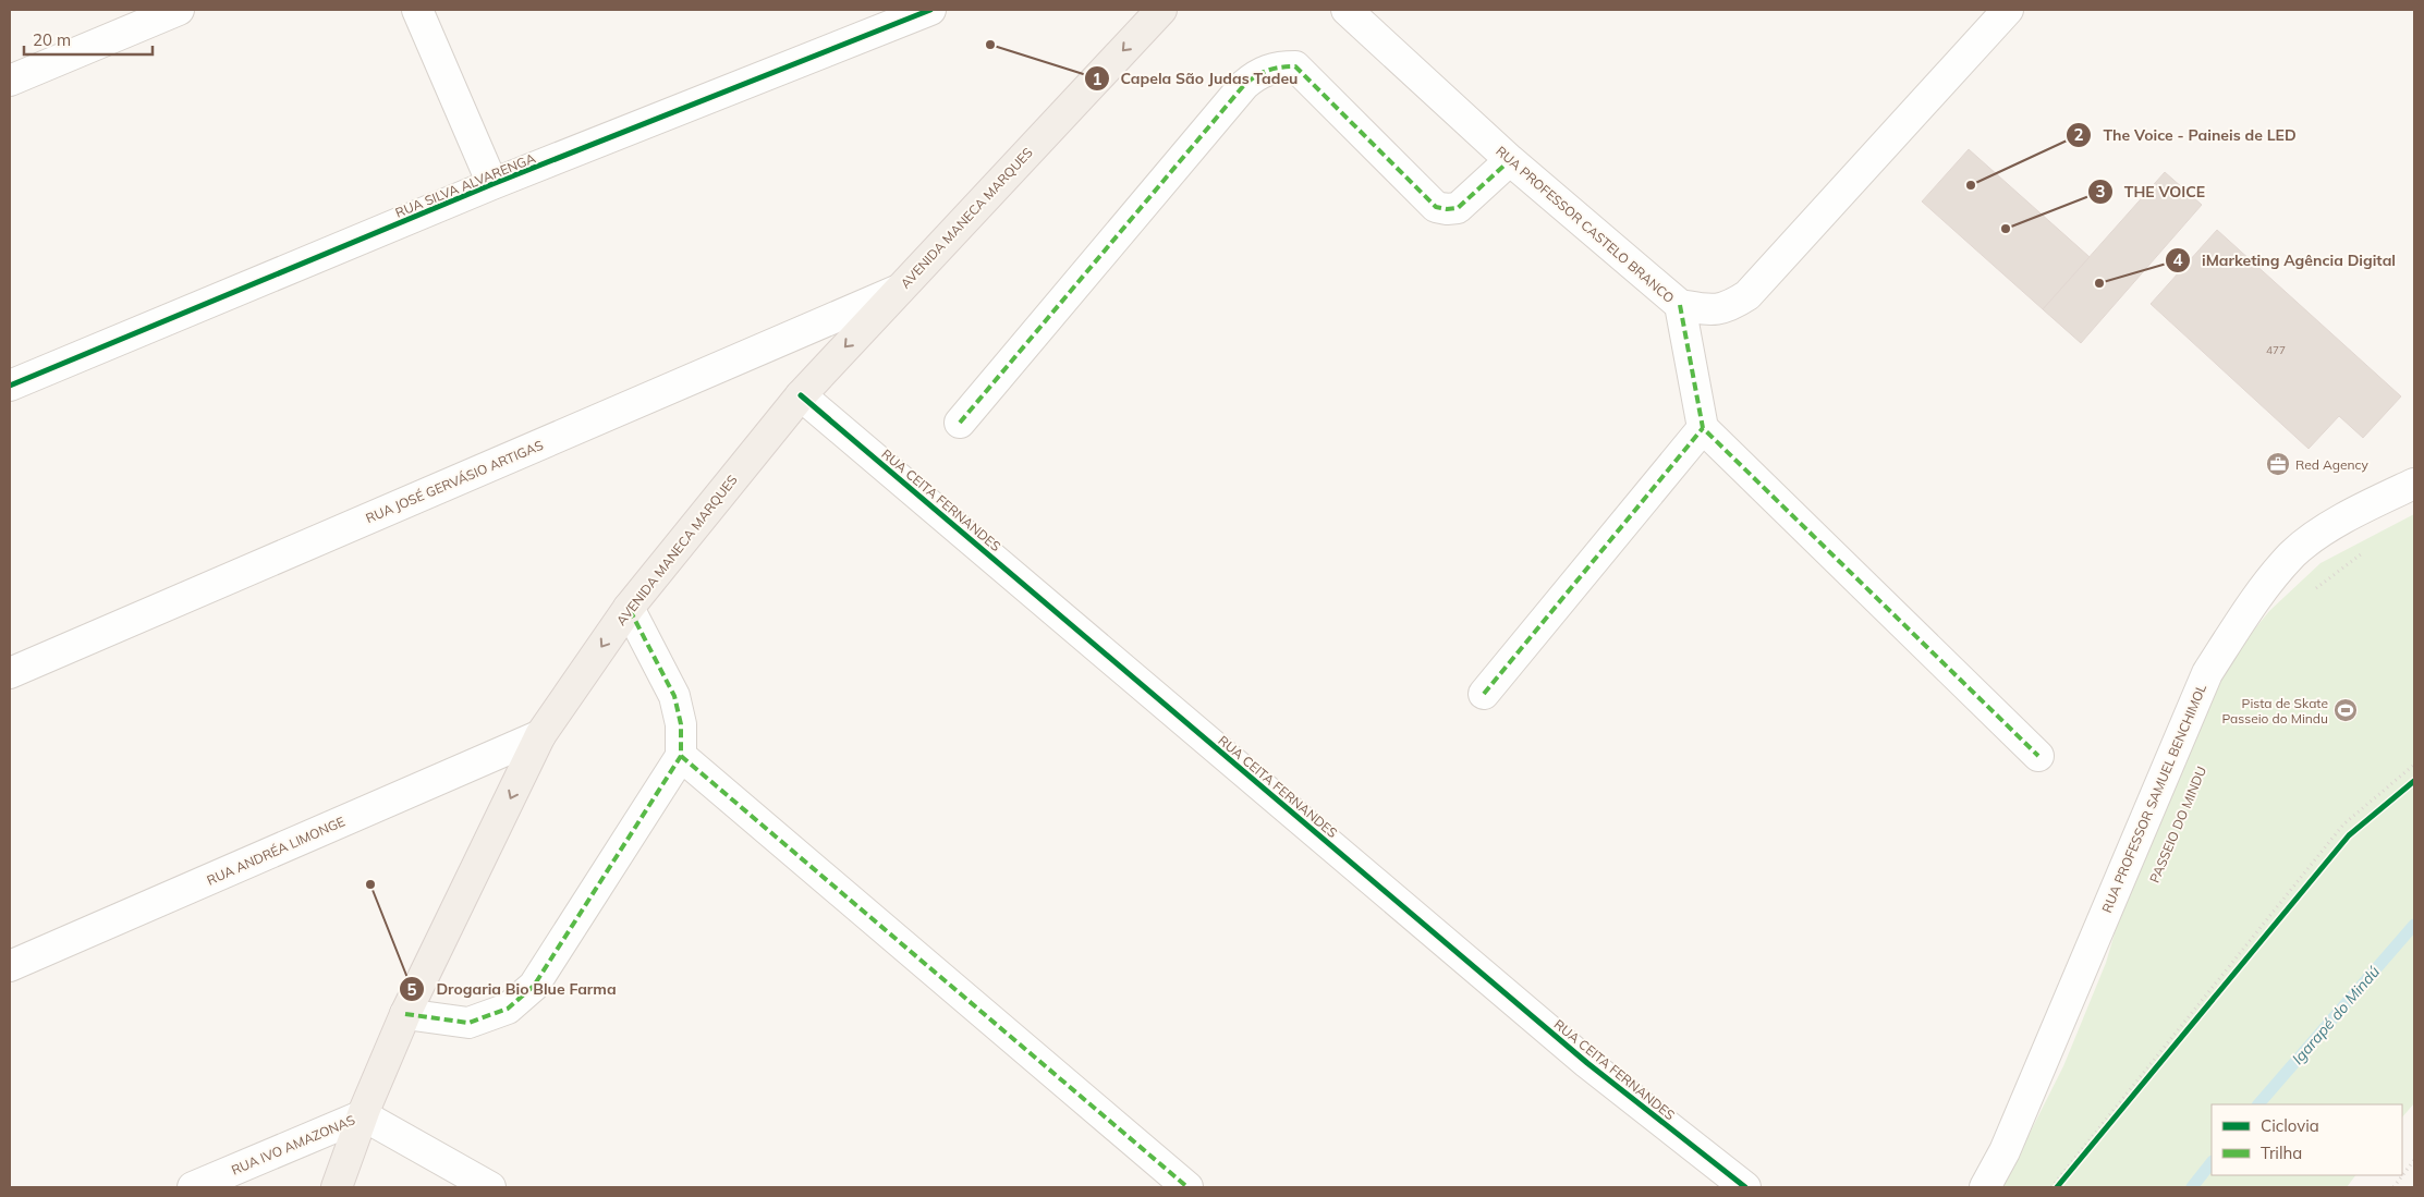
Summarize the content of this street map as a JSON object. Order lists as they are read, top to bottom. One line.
{"streets":{"main road":["AVENIDA MANECA MARQUES"],"street":["RUA SILVA ALVARENGA","RUA PROFESSOR CASTELO BRANCO","RUA JOSÉ GERVÁSIO ARTIGAS","RUA CEITA FERNANDES","RUA PROFESSOR SAMUEL BENCHIMOL","RUA ANDRÉA LIMONGE","RUA IVO AMAZONAS"]},"crossings":[["AVENIDA MANECA MARQUES","RUA JOSÉ GERVÁSIO ARTIGAS"],["AVENIDA MANECA MARQUES","RUA CEITA FERNANDES"],["AVENIDA MANECA MARQUES","RUA ANDRÉA LIMONGE"],["AVENIDA MANECA MARQUES","RUA IVO AMAZONAS"]],"one_way":["AVENIDA MANECA MARQUES"],"water":["Igarapé do Mindú"],"places":{"other":["Capela São Judas Tadeu","The Voice - Paineis de LED","THE VOICE","iMarketing Agência Digital","Drogaria Bio Blue Farma"],"office":["Red Agency"],"sports":["Pista de Skate Passeio do Mindu"]},"house_numbers":["477"],"legend":["Ciclovia","Trilha"],"scale_bar":"20 m"}
